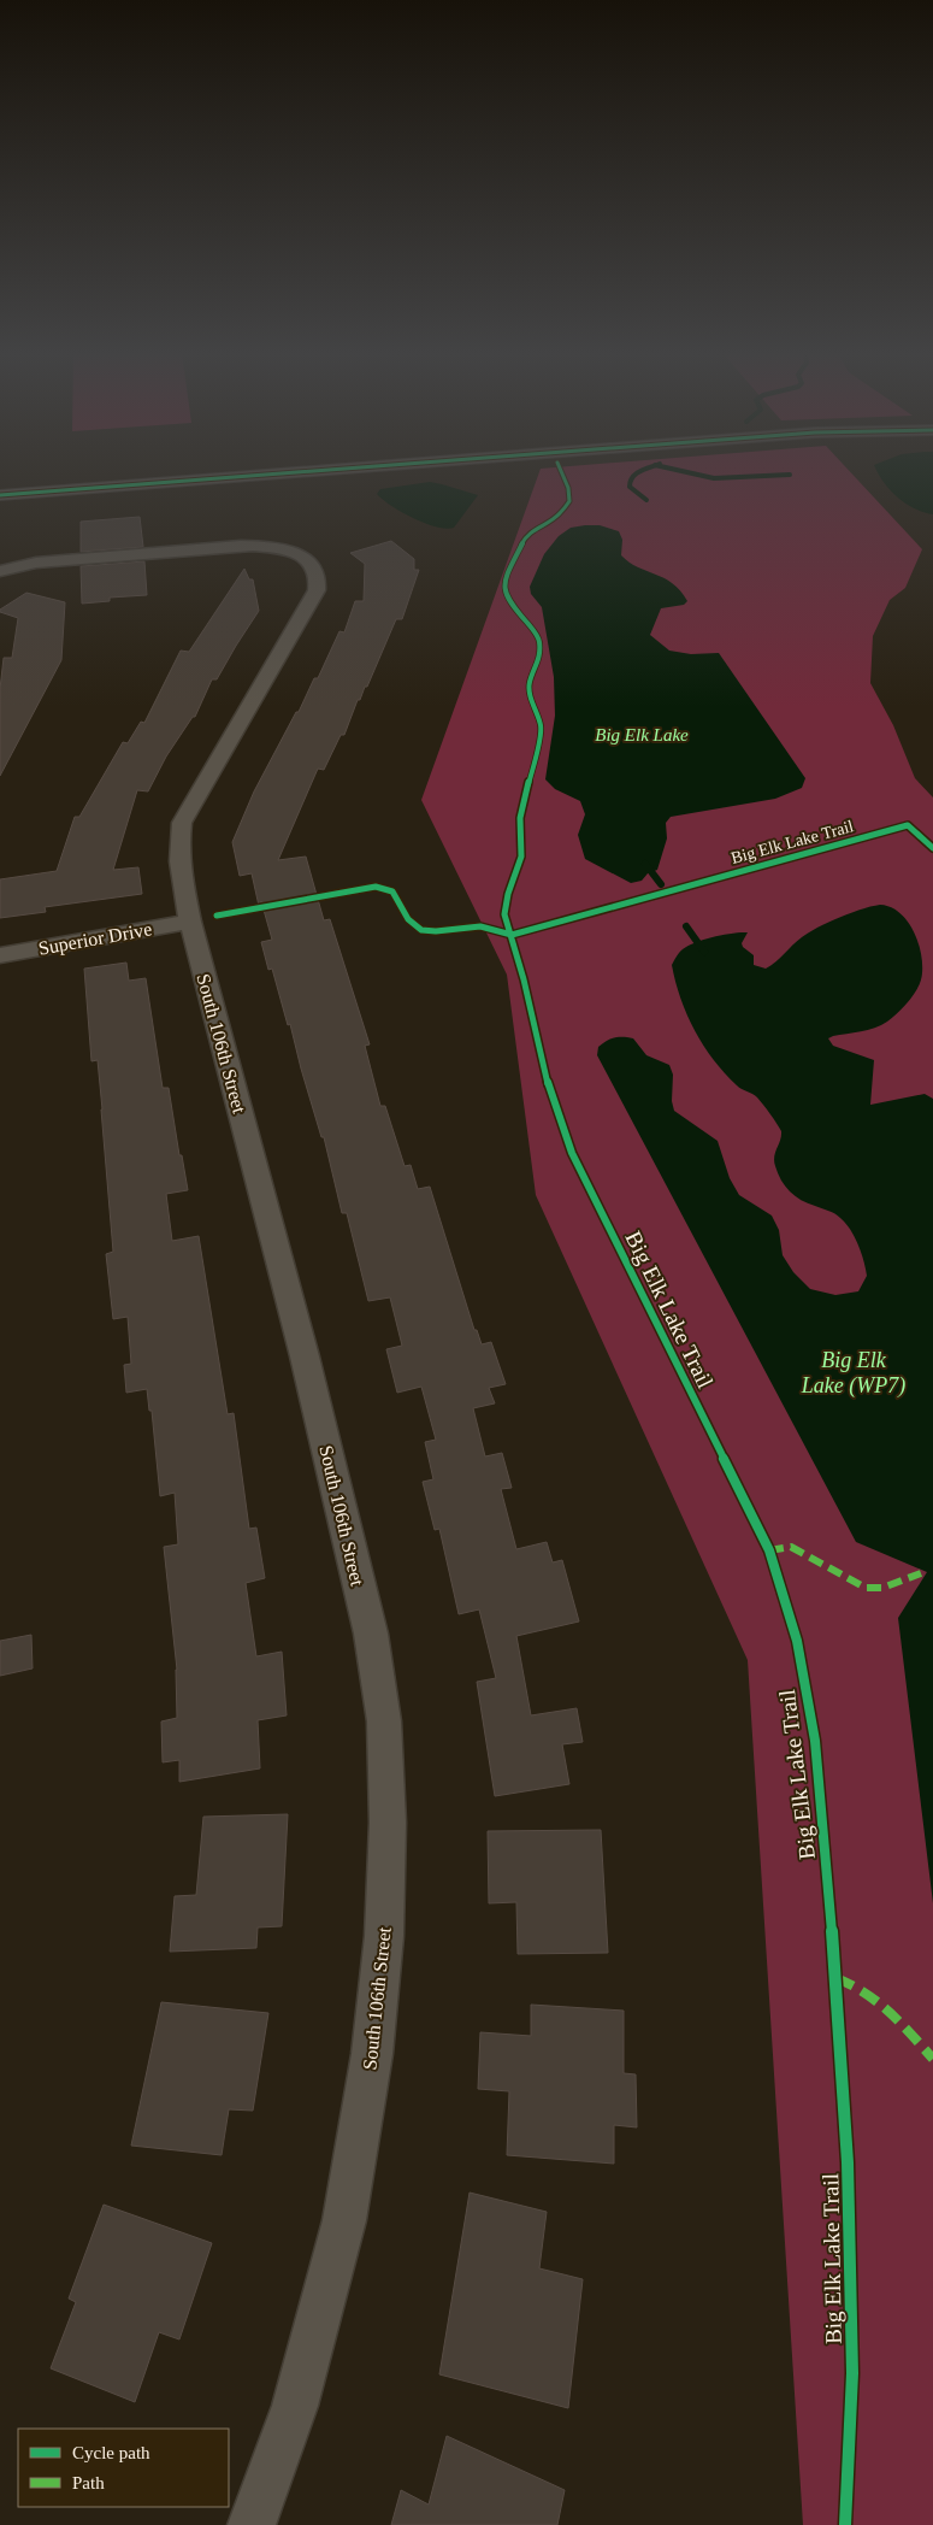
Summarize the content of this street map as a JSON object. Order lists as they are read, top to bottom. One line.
{"streets":{"street":["Superior Drive","South 106th Street"],"cycle path":["Big Elk Lake Trail"]},"crossings":[["Superior Drive","South 106th Street"]],"water":["Big Elk Lake","Big Elk Lake (WP7)"],"legend":["Cycle path","Path"]}
